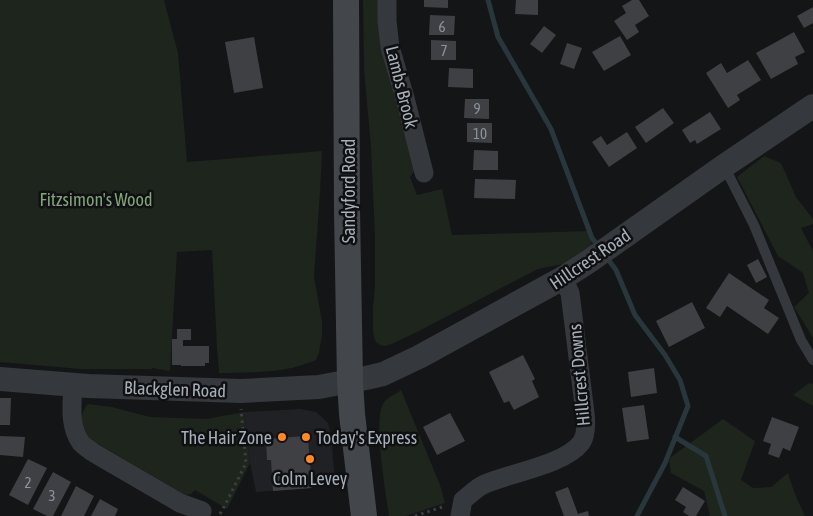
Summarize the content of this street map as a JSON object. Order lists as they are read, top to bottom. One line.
{"streets":{"main road":["Sandyford Road"],"street":["Lambs Brook","Hillcrest Road","Hillcrest Downs","Blackglen Road"]},"crossings":[["Sandyford Road","Hillcrest Road"],["Sandyford Road","Blackglen Road"],["Hillcrest Road","Hillcrest Downs"],["Hillcrest Road","Blackglen Road"]],"parks":["Fitzsimon's Wood"],"places":["The Hair Zone","Today's Express","Colm Levey"],"house_numbers":["6","7","9","10","2","3"]}
